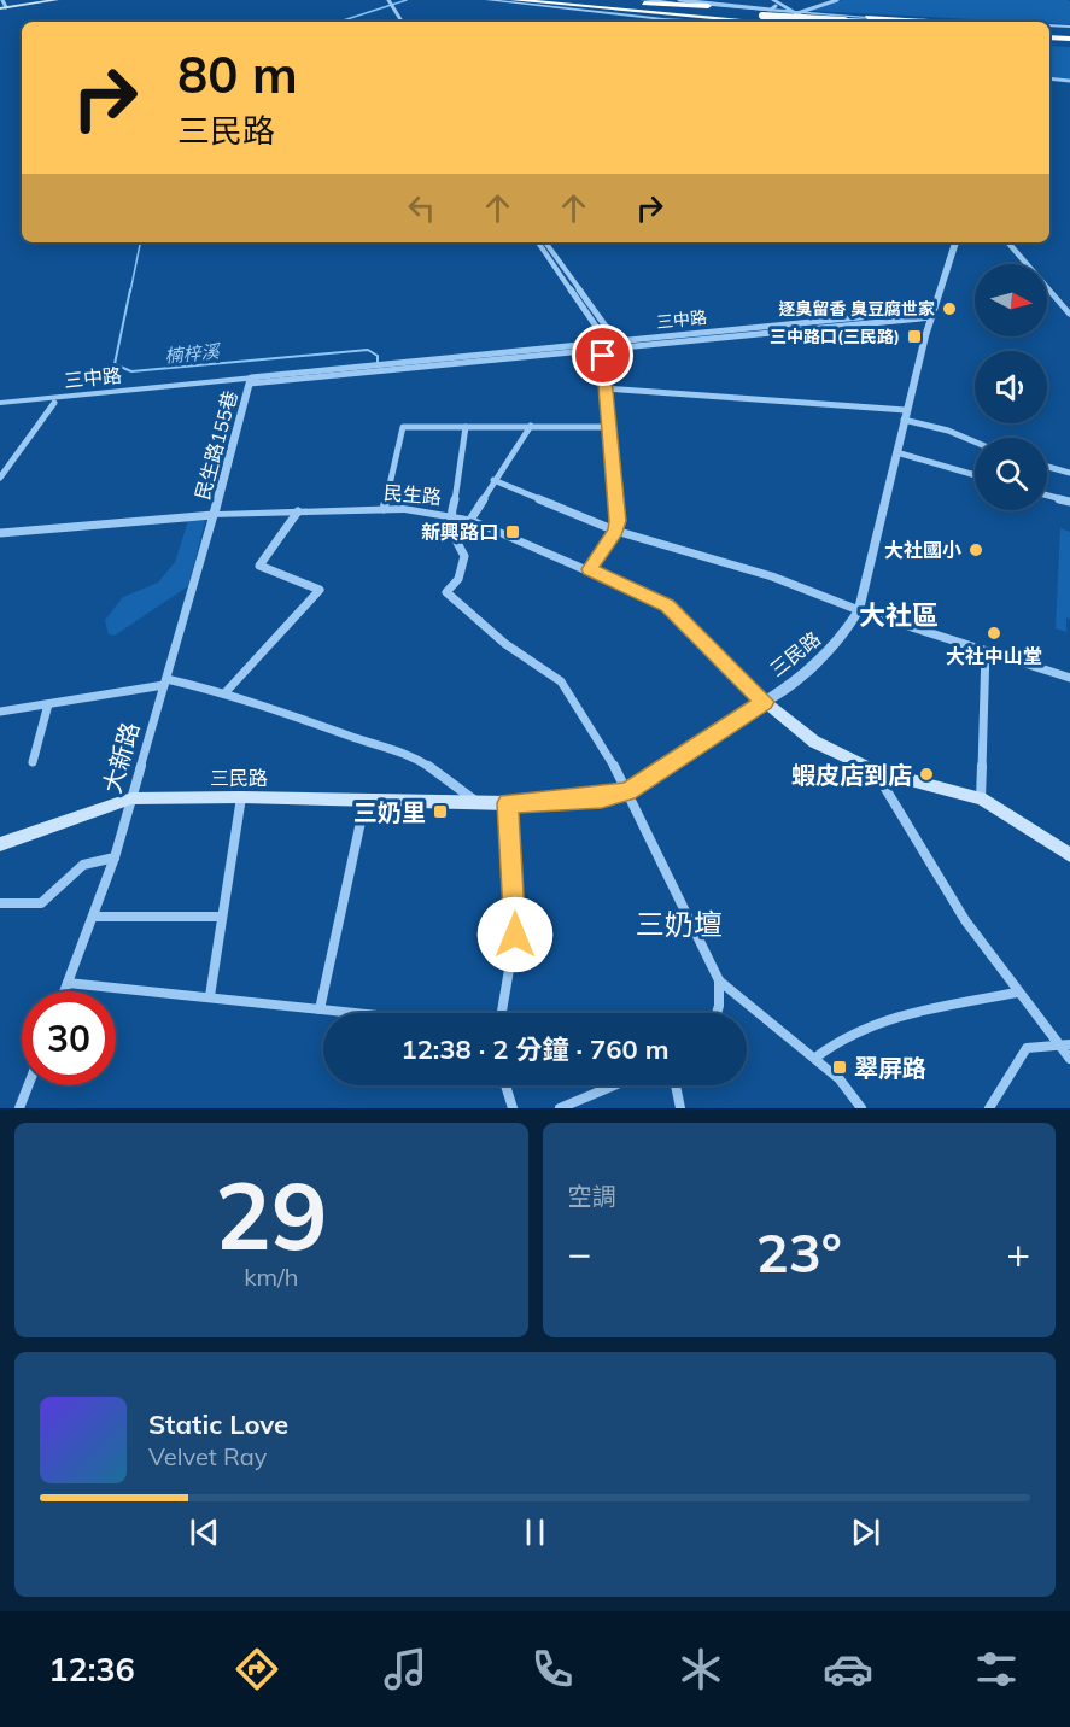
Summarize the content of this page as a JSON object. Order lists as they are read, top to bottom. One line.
{"streets":{"main road":["三民路"],"street":["三中路","民生路155巷","民生路","大新路"]},"crossings":[["三中路","民生路155巷"],["三中路","三民路"],["民生路155巷","民生路"],["民生路155巷","大新路"],["民生路","三民路"],["民生路","大新路"],["三民路","大新路"]],"districts":["大社區","三奶壇"],"water":["楠梓溪"],"places":{"other":["逐臭留香 臭豆腐世家","大社國小","大社中山堂","蝦皮店到店"],"transit":["三中路口(三民路)","新興路口","三奶里","翠屏路"]},"north":"right","page":{"turn":["80 m","三民路"],"limit":"30","trip":"12:38 · 2 分鐘 · 760 m","tile":[["29","km/h"],"空調"],"heat":["−","23°","+"],"song":["Static Love","Velvet Ray"],"tabs":"12:36"}}
